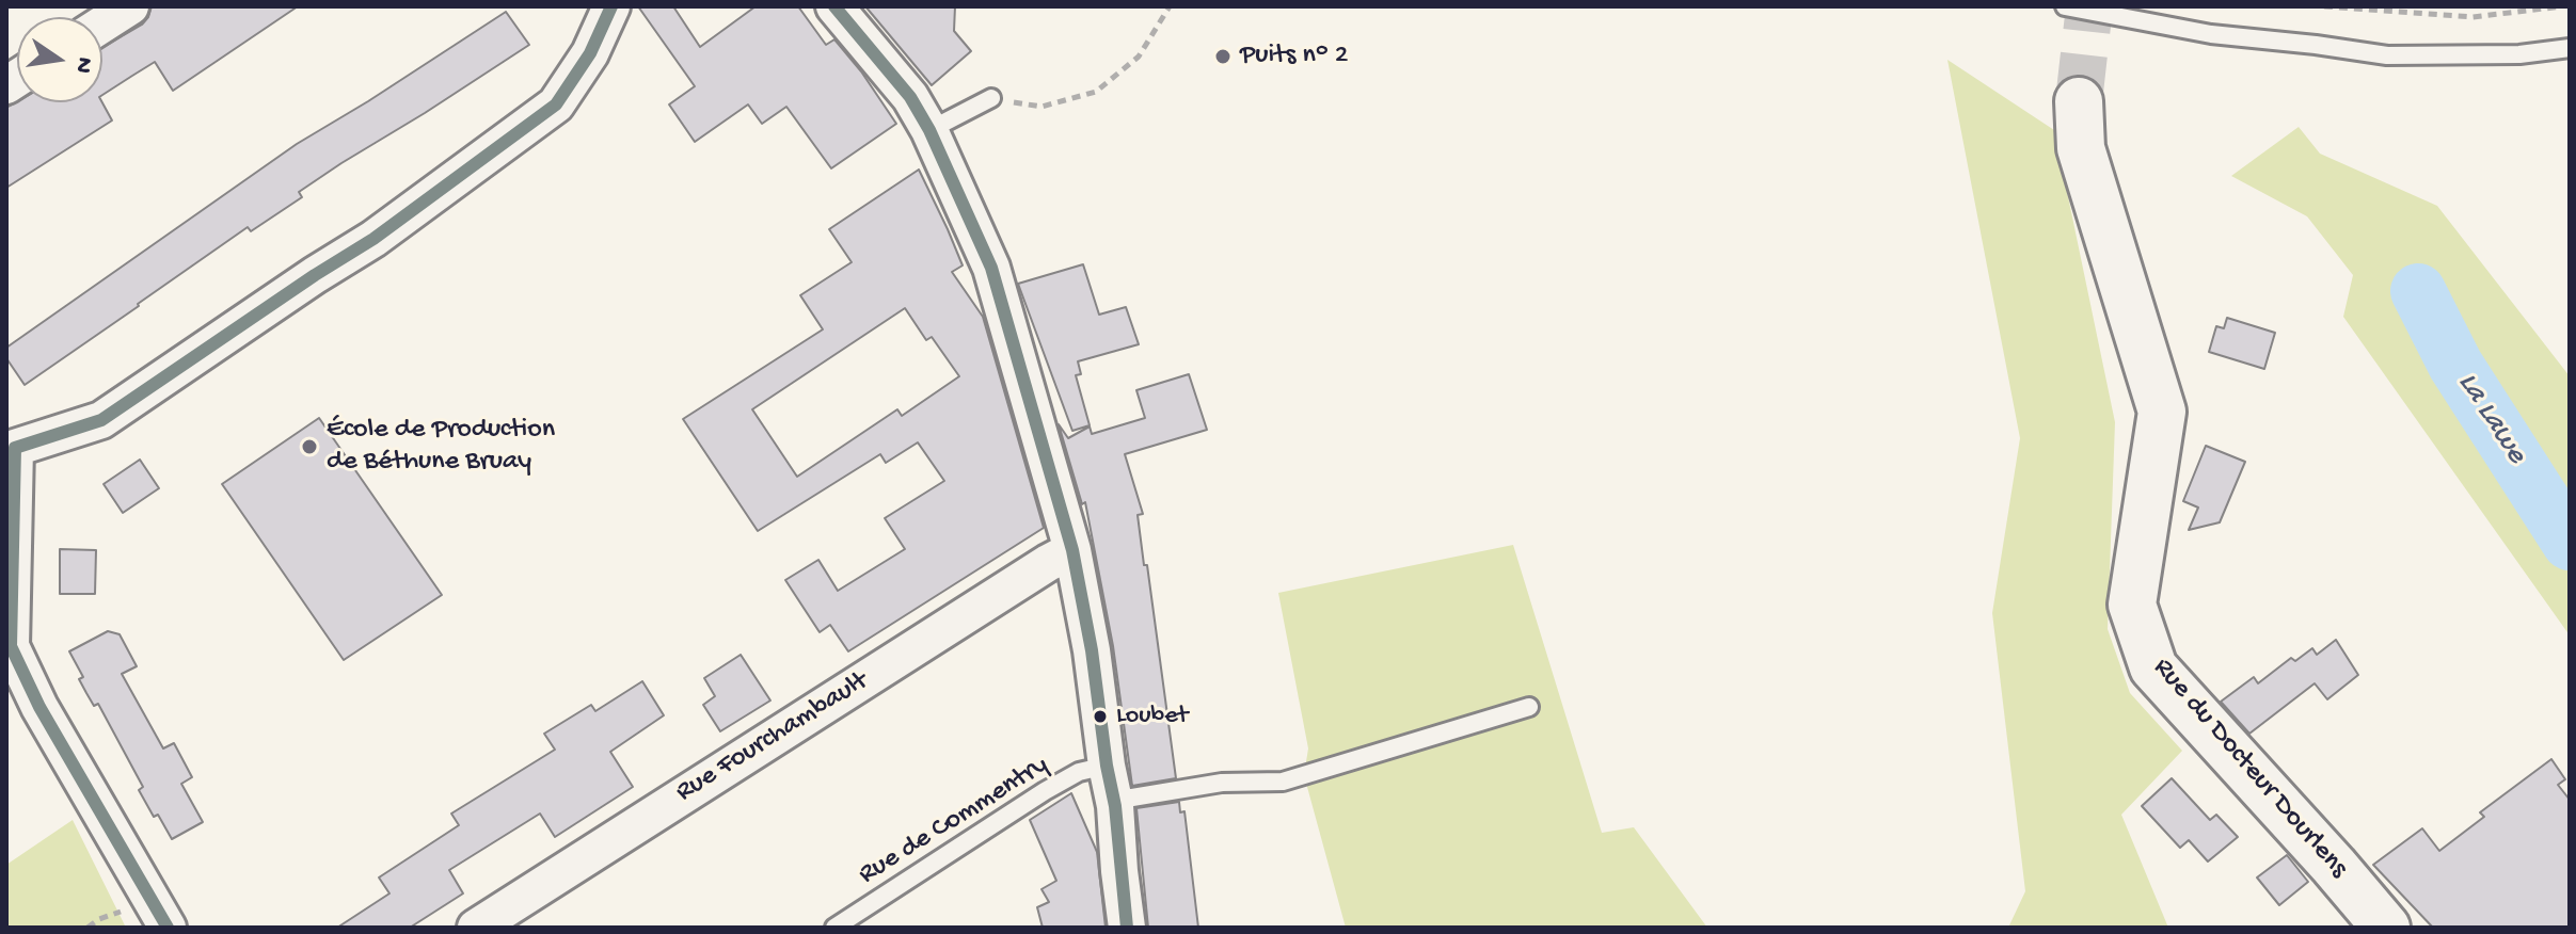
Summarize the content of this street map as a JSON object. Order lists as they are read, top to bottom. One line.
{"streets":{"street":["Rue Fourchambault","Rue du Docteur Dourlens"],"lane":["Rue de Commentry"]},"water":["La Lawe"],"places":["Puits n° 2","École de Production de Béthune Bruay","Loubet"],"north":"right"}
